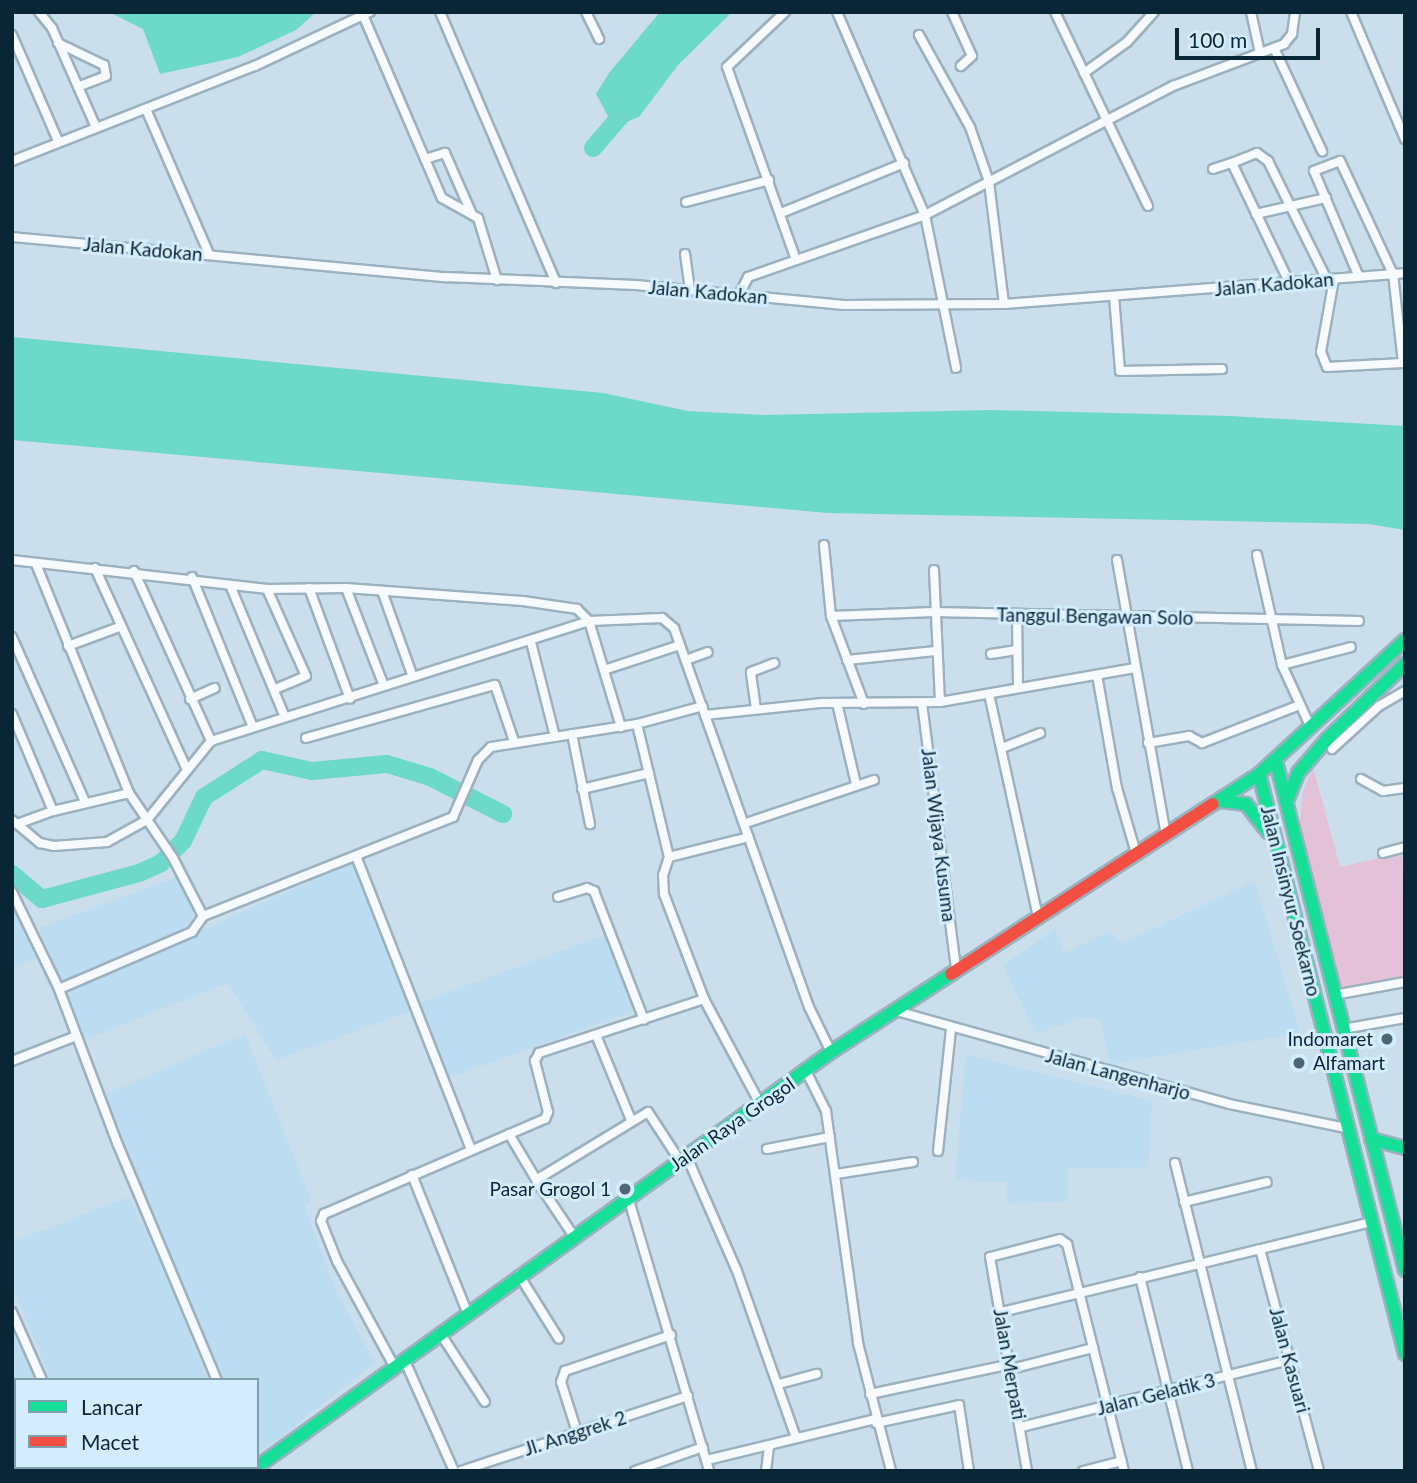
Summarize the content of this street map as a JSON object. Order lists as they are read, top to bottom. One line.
{"streets":{"main road":["Jalan Insinyur Soekarno","Jalan Raya Grogol"],"street":["Jalan Kadokan","Tanggul Bengawan Solo","Jalan Wijaya Kusuma","Jalan Langenharjo","Jalan Kasuari","Jalan Merpati","Jalan Gelatik 3","Jl. Anggrek 2"]},"crossings":[["Jalan Wijaya Kusuma","Jalan Raya Grogol"],["Jalan Insinyur Soekarno","Jalan Langenharjo"],["Jalan Insinyur Soekarno","Jalan Raya Grogol"],["Jalan Langenharjo","Jalan Raya Grogol"],["Jalan Kasuari","Jalan Gelatik 3"],["Jalan Merpati","Jalan Gelatik 3"]],"places":["Indomaret","Alfamart","Pasar Grogol 1"],"legend":["Lancar","Macet"],"scale_bar":"100 m"}
